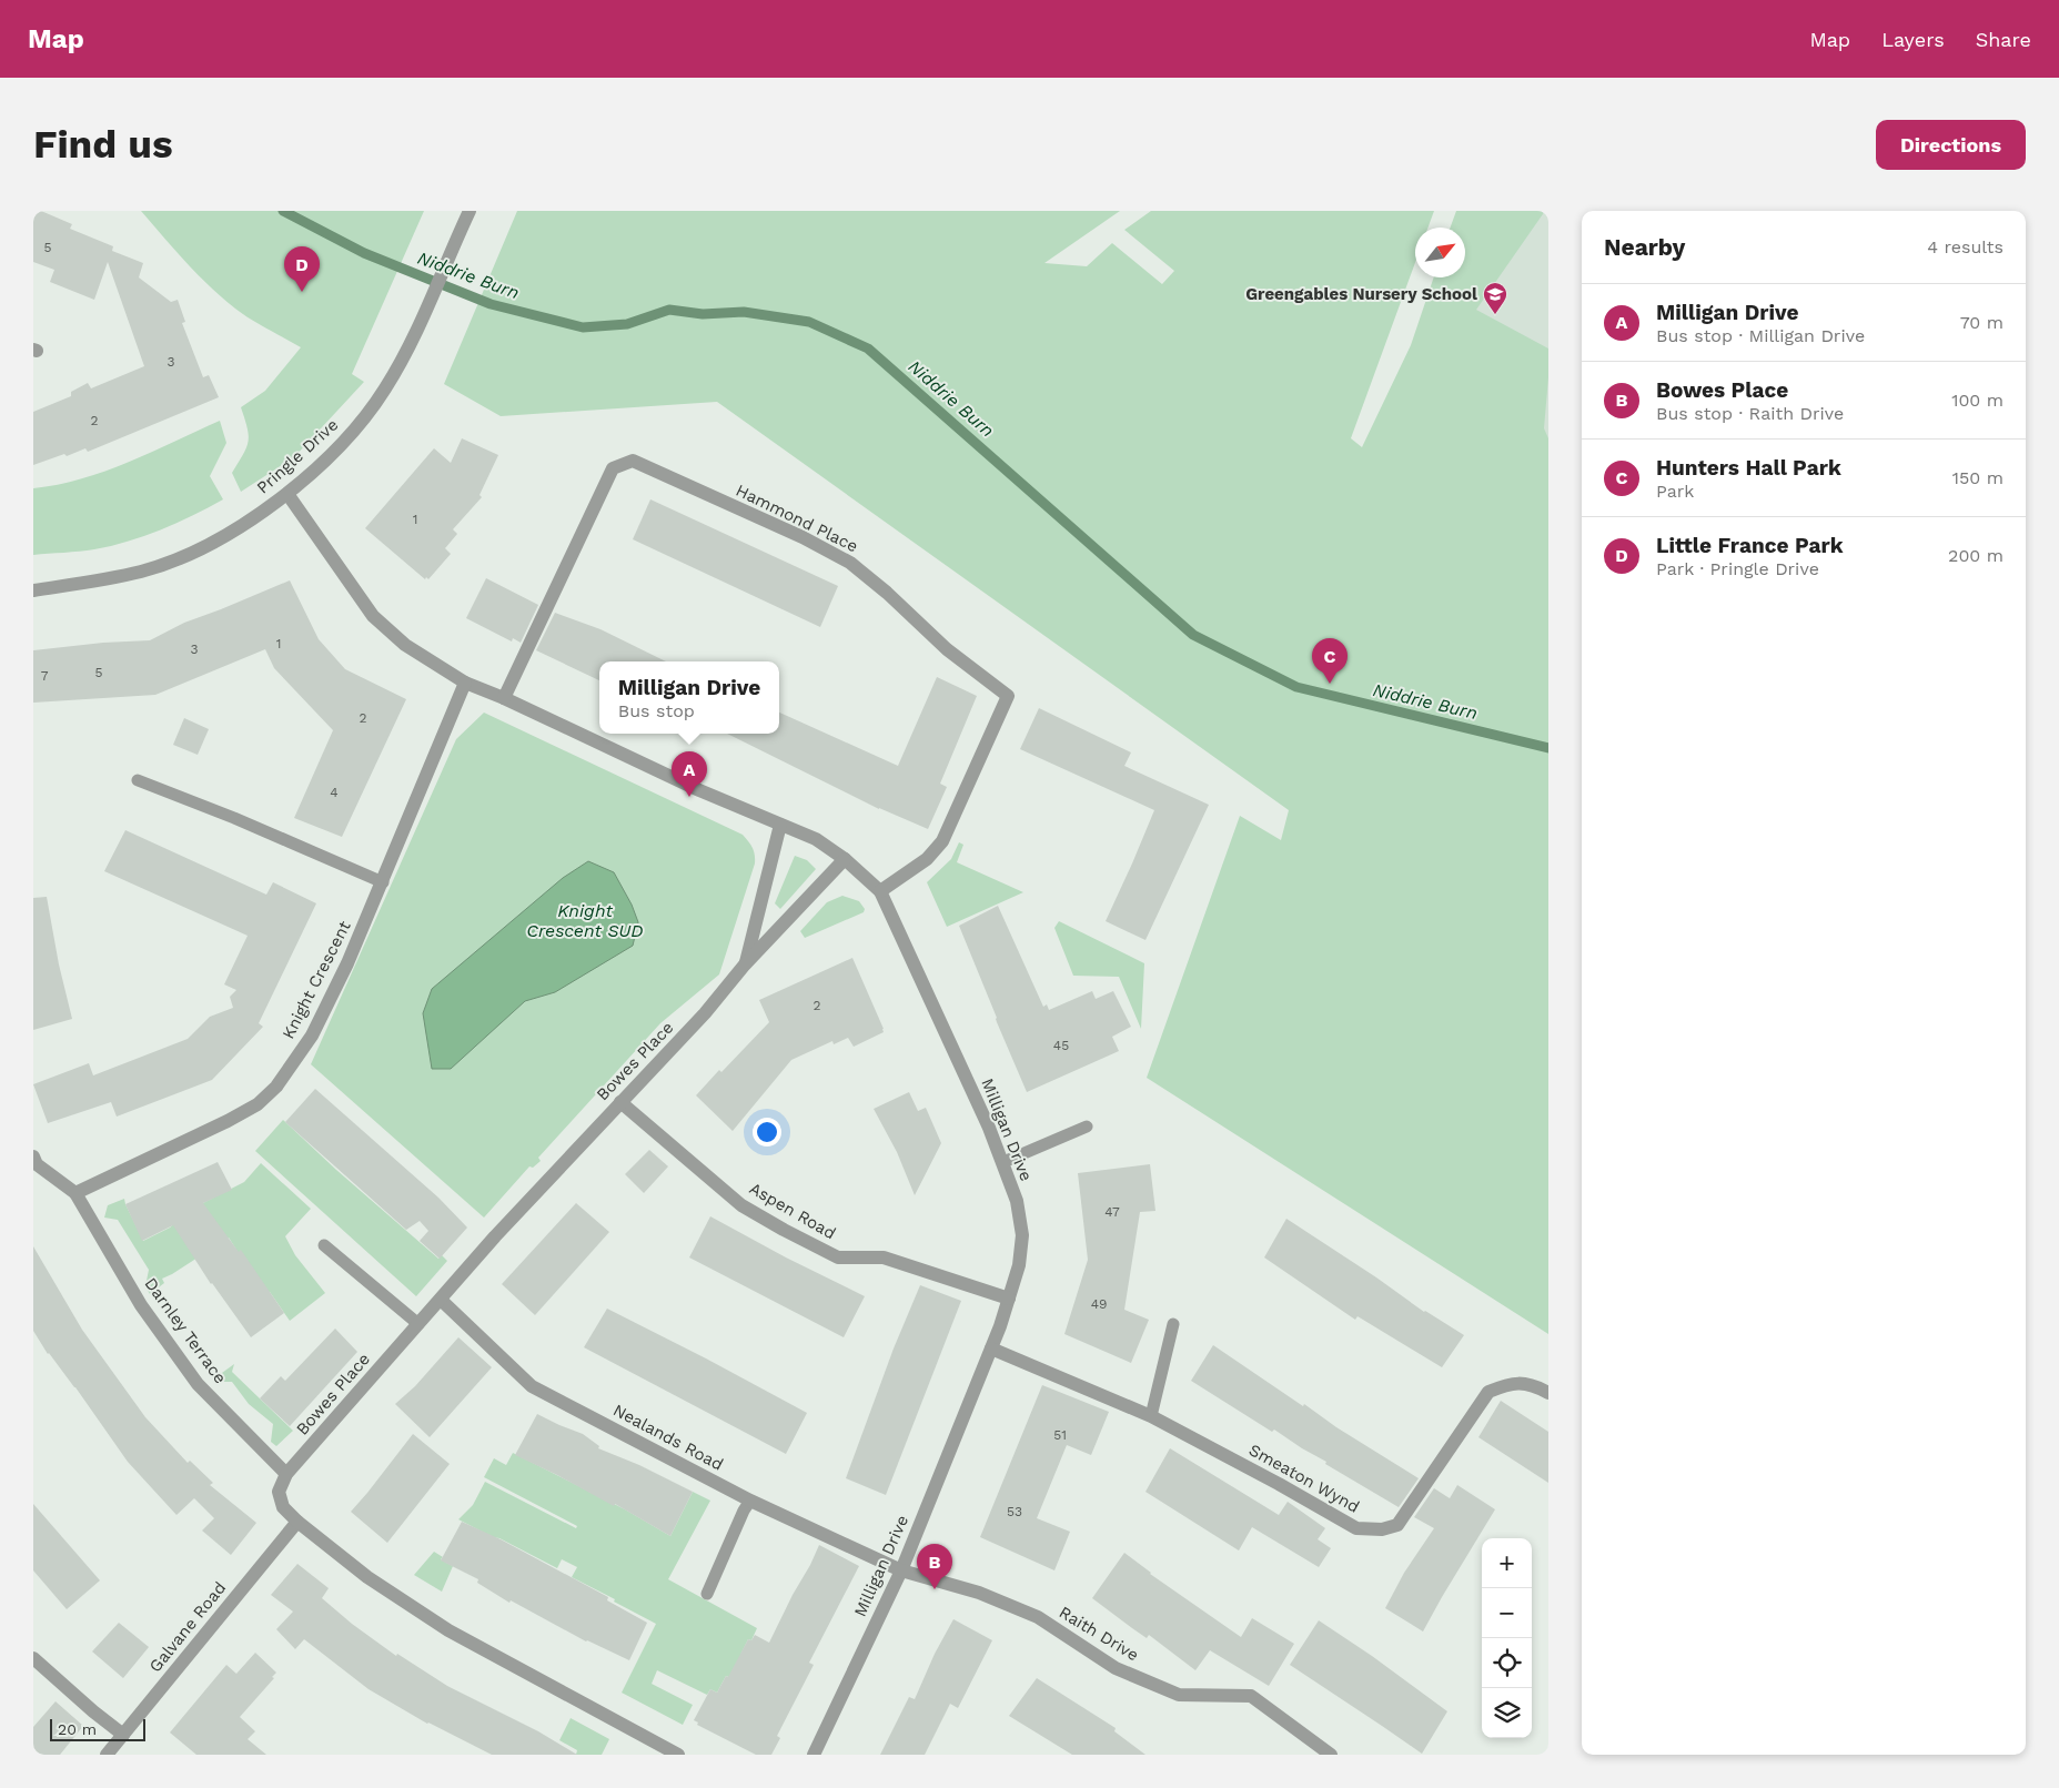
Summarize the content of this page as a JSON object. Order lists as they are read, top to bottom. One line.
{"streets":{"street":["Pringle Drive","Hammond Place","Knight Crescent","Bowes Place","Milligan Drive","Aspen Road","Darnley Terrace","Nealands Road","Smeaton Wynd","Galvane Road","Raith Drive"]},"crossings":[["Pringle Drive","Milligan Drive"],["Hammond Place","Milligan Drive"],["Knight Crescent","Milligan Drive"],["Knight Crescent","Darnley Terrace"],["Bowes Place","Milligan Drive"],["Bowes Place","Aspen Road"],["Bowes Place","Darnley Terrace"],["Bowes Place","Nealands Road"],["Bowes Place","Galvane Road"],["Milligan Drive","Aspen Road"],["Milligan Drive","Nealands Road"],["Milligan Drive","Smeaton Wynd"],["Milligan Drive","Raith Drive"],["Nealands Road","Raith Drive"]],"water":["Niddrie Burn","Knight Crescent SUD"],"places":{"school or university":["Greengables Nursery School"]},"house_numbers":["5","3","2","1","1","3","5","7","2","4","2","45","47","49","51","53"],"scale_bar":"20 m","north":"top right","page":{"header":"Map","nav":["Map","Layers","Share"],"buttons":"Directions","title":"Find us","heading":["Nearby","4 results"],"pins":["D","C","A","B"],"list":[{"mark":"A","name":"Milligan Drive","note":"Bus stop · Milligan Drive","value":"70 m"},{"mark":"B","name":"Bowes Place","note":"Bus stop · Raith Drive","value":"100 m"},{"mark":"C","name":"Hunters Hall Park","note":"Park","value":"150 m"},{"mark":"D","name":"Little France Park","note":"Park · Pringle Drive","value":"200 m"}],"popup":["Milligan Drive","Bus stop"],"map_buttons":["+","−"],"scale":"20 m"}}
